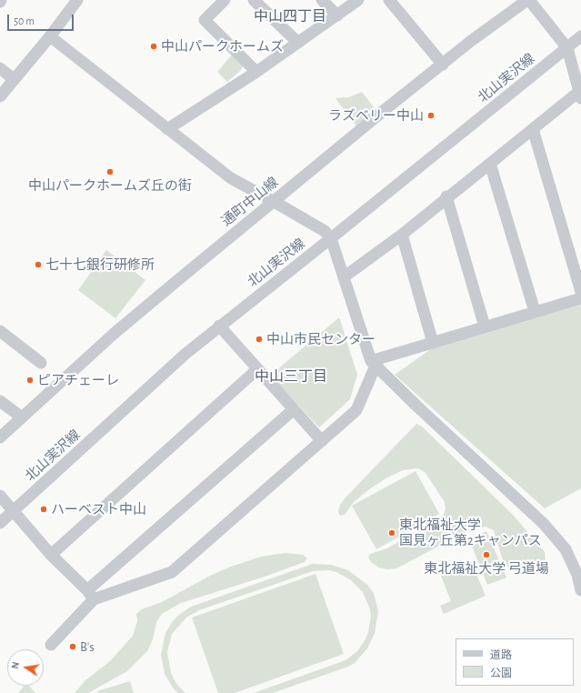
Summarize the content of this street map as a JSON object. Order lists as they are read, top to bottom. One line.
{"streets":{"street":["北山実沢線","通町中山線"]},"districts":["中山四丁目","中山三丁目"],"places":["中山パークホームズ","ラズベリー中山","中山パークホームズ丘の街","七十七銀行研修所","中山市民センター","ピアチェーレ","ハーベスト中山","東北福祉大学 国見ヶ丘第2キャンパス","東北福祉大学 弓道場","B's"],"legend":["道路","公園"],"scale_bar":"50 m","north":"left"}
